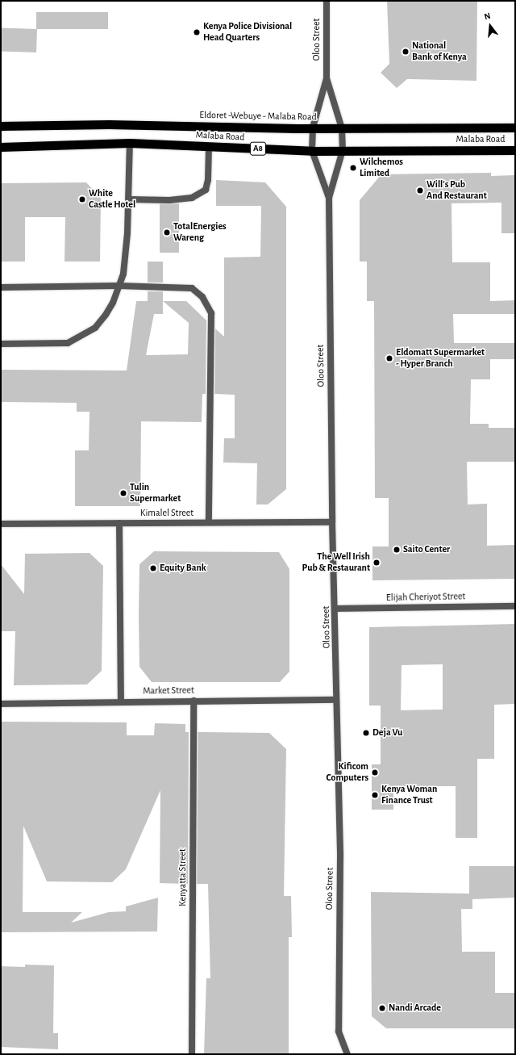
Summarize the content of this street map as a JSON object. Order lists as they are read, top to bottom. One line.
{"streets":{"highway":["Eldoret -Webuye - Malaba Road","Malaba Road","A8"],"street":["Oloo Street","Kimalel Street","Elijah Cheriyot Street","Market Street","Kenyatta Street"]},"crossings":[["Oloo Street","Eldoret -Webuye - Malaba Road"],["Oloo Street","Malaba Road"],["Oloo Street","Kimalel Street"],["Oloo Street","Elijah Cheriyot Street"],["Oloo Street","Market Street"],["Market Street","Kenyatta Street"]],"places":["Kenya Police Divisional Head Quarters","National Bank of Kenya","Wilchemos Limited","Will's Pub And Restaurant","White Castle Hotel","TotalEnergies Wareng","Eldomatt Supermarket - Hyper Branch","Tulin Supermarket","Saito Center","The Well Irish Pub & Restaurant","Equity Bank","Deja Vu","Kificom Computers","Kenya Woman Finance Trust","Nandi Arcade"],"north":"top"}
